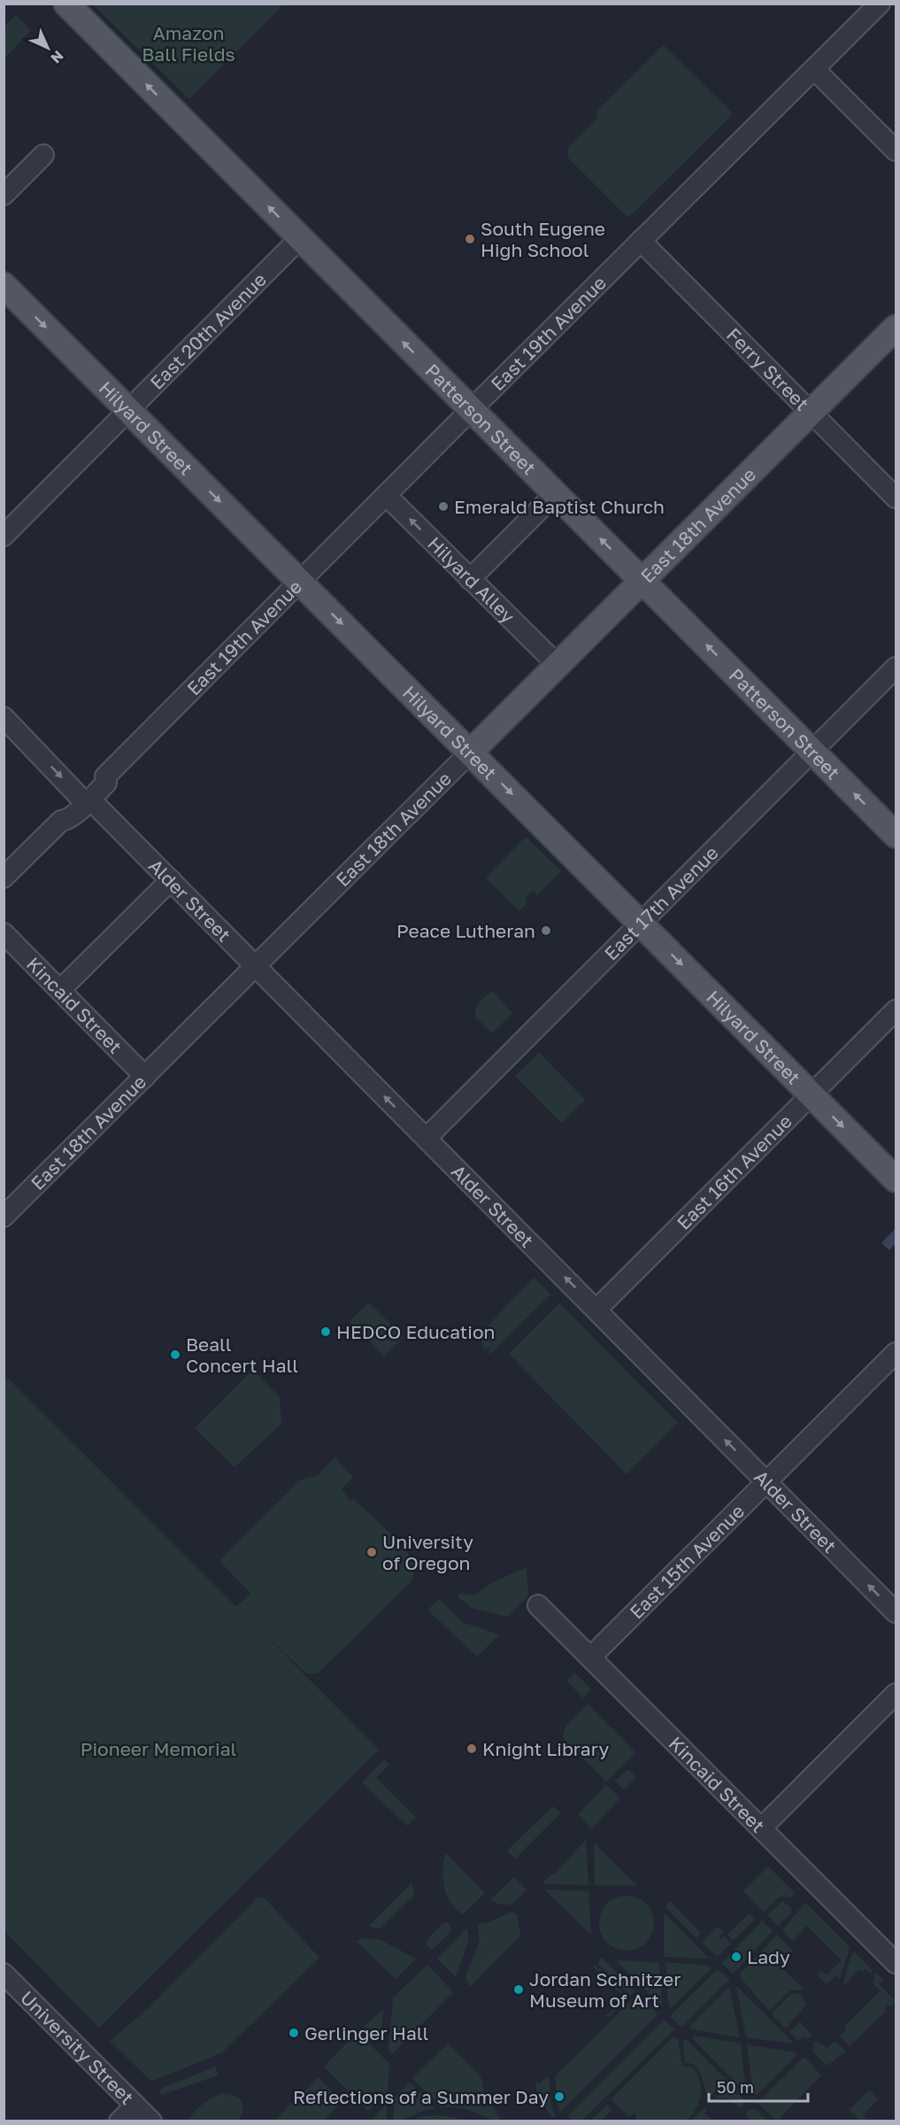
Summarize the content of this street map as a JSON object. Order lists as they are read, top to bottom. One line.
{"streets":{"main road":["Patterson Street","Hilyard Street","East 18th Avenue"],"street":["East 20th Avenue","East 19th Avenue","Ferry Street","Hilyard Alley","Alder Street","East 17th Avenue","Kincaid Street","East 16th Avenue","East 15th Avenue","University Street"]},"crossings":[["East 20th Avenue","Patterson Street"],["East 20th Avenue","Hilyard Street"],["East 19th Avenue","Ferry Street"],["East 19th Avenue","Patterson Street"],["East 19th Avenue","Hilyard Street"],["East 19th Avenue","Hilyard Alley"],["East 19th Avenue","Alder Street"],["Ferry Street","East 18th Avenue"],["Patterson Street","East 18th Avenue"],["Patterson Street","East 17th Avenue"],["Hilyard Street","East 18th Avenue"],["Hilyard Street","East 17th Avenue"],["Hilyard Street","East 16th Avenue"],["East 18th Avenue","Hilyard Alley"],["East 18th Avenue","Alder Street"],["East 18th Avenue","Kincaid Street"],["Alder Street","East 17th Avenue"],["Alder Street","East 16th Avenue"],["Alder Street","East 15th Avenue"],["Kincaid Street","East 15th Avenue"]],"one_way":["Patterson Street","Hilyard Street","Hilyard Alley"],"parks":["Amazon Ball Fields","Pioneer Memorial"],"places":["South Eugene High School","Emerald Baptist Church","Peace Lutheran","HEDCO Education","Beall Concert Hall","University of Oregon","Knight Library","Lady","Jordan Schnitzer Museum of Art","Gerlinger Hall","Reflections of a Summer Day"],"scale_bar":"50 m","north":"bottom right"}
